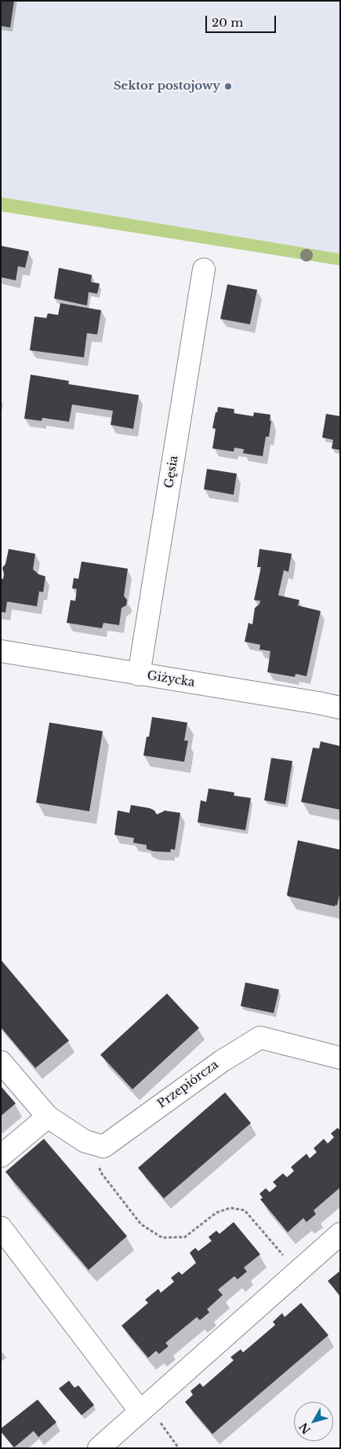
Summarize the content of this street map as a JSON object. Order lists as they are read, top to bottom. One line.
{"streets":{"street":["Gęsia","Giżycka","Przepiórcza"]},"crossings":[["Gęsia","Giżycka"]],"places":["Sektor postojowy"],"scale_bar":"20 m","north":"bottom left"}
